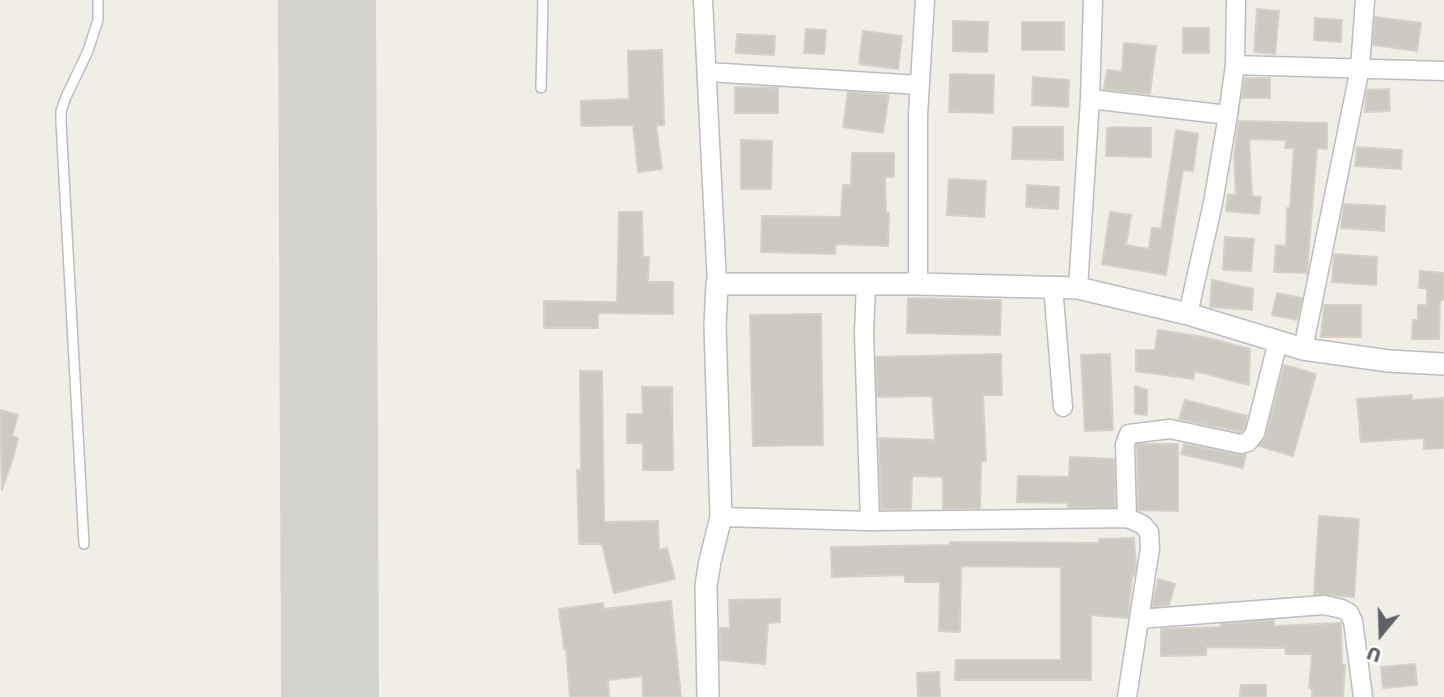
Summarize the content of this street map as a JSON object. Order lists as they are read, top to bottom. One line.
{"north":"bottom"}
